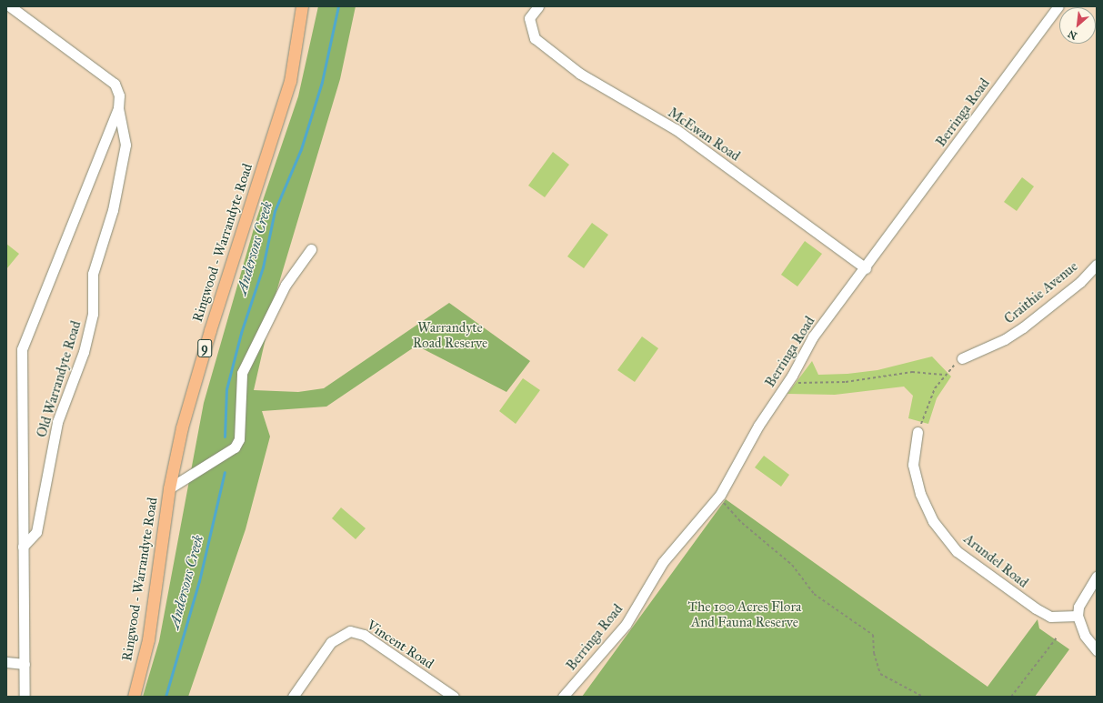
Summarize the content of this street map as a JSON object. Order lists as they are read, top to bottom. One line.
{"streets":{"main road":["Ringwood - Warrandyte Road","9"],"street":["Berringa Road","McEwan Road","Craithie Avenue","Old Warrandyte Road","Arundel Road","Vincent Road"]},"crossings":[["Berringa Road","McEwan Road"]],"water":["Andersons Creek"],"parks":["Warrandyte Road Reserve","The 100 Acres Flora And Fauna Reserve"],"north":"bottom left"}
